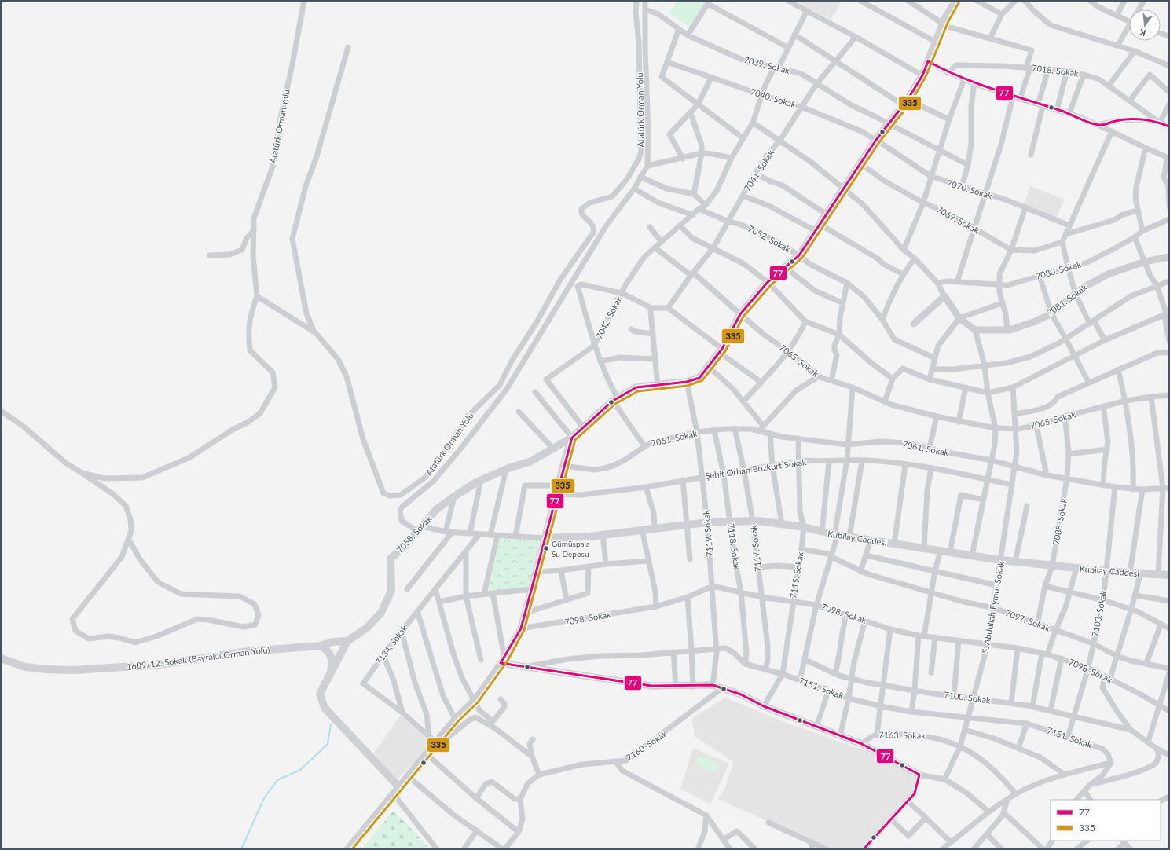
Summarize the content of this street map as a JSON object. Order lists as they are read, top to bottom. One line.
{"streets":{"main road":["7058. Sokak","Kubilay Caddesi","1609/12. Sokak (Bayraklı Orman Yolu)"],"street":["7039. Sokak","7018. Sokak","7040. Sokak","Atatürk Orman Yolu","7041. Sokak","7070. Sokak","7069. Sokak","7052. Sokak","7080. Sokak","7081. Sokak","7042. Sokak","7065. Sokak","7061. Sokak","Şehit Orhan Bozkurt Sokak","7088. Sokak","7119. Sokak","7118. Sokak","7117. Sokak","7115. Sokak","S. Abdullah Eymur Sokak","7098. Sokak","7103. Sokak","7097. Sokak","7134. Sokak","7151. Sokak","7100. Sokak","7163. Sokak","7160. Sokak"]},"crossings":[["7039. Sokak","7041. Sokak"],["7039. Sokak","7042. Sokak"],["7039. Sokak","7058. Sokak"],["7040. Sokak","7041. Sokak"],["7040. Sokak","7070. Sokak"],["7040. Sokak","7042. Sokak"],["7040. Sokak","7058. Sokak"],["7041. Sokak","7052. Sokak"],["7041. Sokak","7065. Sokak"],["7070. Sokak","7058. Sokak"],["7069. Sokak","7058. Sokak"],["7052. Sokak","7042. Sokak"],["7052. Sokak","7058. Sokak"],["7042. Sokak","7065. Sokak"],["7042. Sokak","7061. Sokak"],["7042. Sokak","7058. Sokak"],["7065. Sokak","7088. Sokak"],["7065. Sokak","7058. Sokak"],["7065. Sokak","S. Abdullah Eymur Sokak"],["7061. Sokak","7088. Sokak"],["7061. Sokak","7119. Sokak"],["7061. Sokak","7058. Sokak"],["7061. Sokak","7118. Sokak"],["7061. Sokak","7117. Sokak"],["7061. Sokak","7115. Sokak"],["7061. Sokak","S. Abdullah Eymur Sokak"],["7061. Sokak","7103. Sokak"],["Şehit Orhan Bozkurt Sokak","7119. Sokak"],["Şehit Orhan Bozkurt Sokak","7118. Sokak"],["Şehit Orhan Bozkurt Sokak","7117. Sokak"],["Şehit Orhan Bozkurt Sokak","7115. Sokak"],["Şehit Orhan Bozkurt Sokak","S. Abdullah Eymur Sokak"],["7088. Sokak","Kubilay Caddesi"],["7088. Sokak","7097. Sokak"],["7119. Sokak","7058. Sokak"],["7119. Sokak","Kubilay Caddesi"],["7119. Sokak","7098. Sokak"],["7119. Sokak","7151. Sokak"],["7058. Sokak","1609/12. Sokak (Bayraklı Orman Yolu)"],["Kubilay Caddesi","7118. Sokak"],["Kubilay Caddesi","7117. Sokak"],["Kubilay Caddesi","7115. Sokak"],["Kubilay Caddesi","S. Abdullah Eymur Sokak"],["Kubilay Caddesi","7103. Sokak"],["7118. Sokak","7098. Sokak"],["7118. Sokak","7151. Sokak"],["7117. Sokak","7098. Sokak"],["7117. Sokak","7151. Sokak"],["7115. Sokak","7098. Sokak"],["7115. Sokak","7097. Sokak"],["7115. Sokak","7151. Sokak"],["S. Abdullah Eymur Sokak","7098. Sokak"],["S. Abdullah Eymur Sokak","7097. Sokak"],["S. Abdullah Eymur Sokak","7151. Sokak"],["S. Abdullah Eymur Sokak","7100. Sokak"],["S. Abdullah Eymur Sokak","7163. Sokak"],["7098. Sokak","7103. Sokak"],["7103. Sokak","7097. Sokak"],["7103. Sokak","7151. Sokak"],["7103. Sokak","7100. Sokak"]],"places":["Gümüşpala Su Deposu"],"lines":["transit line 335","transit line 77"],"legend":["77","335"],"north":"bottom"}
